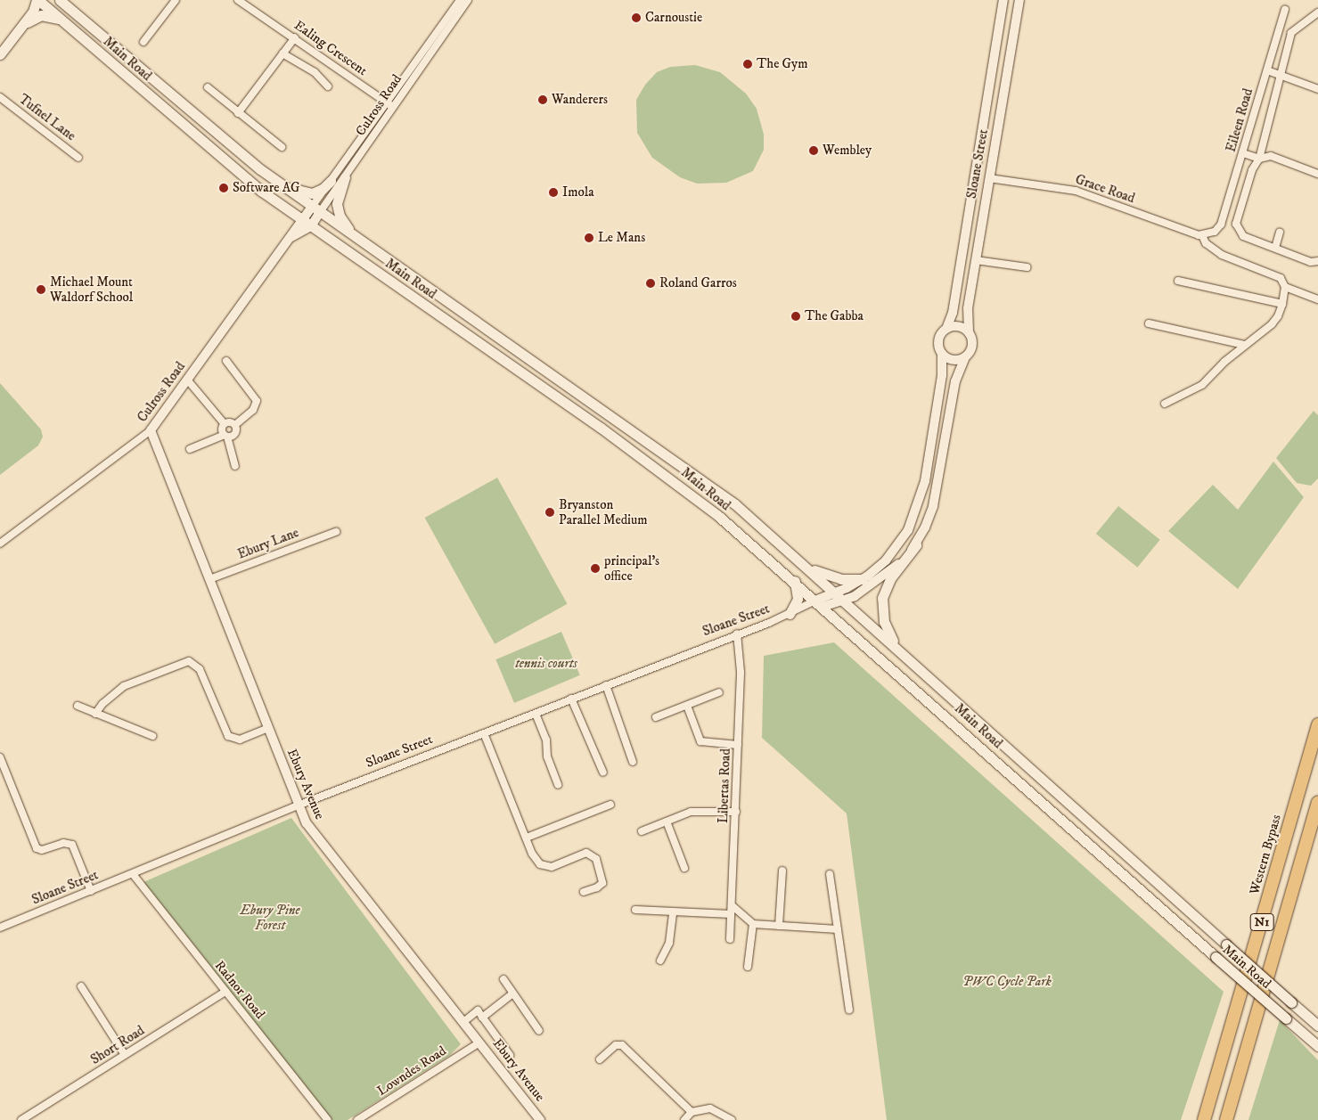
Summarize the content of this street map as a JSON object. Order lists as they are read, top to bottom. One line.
{"streets":{"highway":["Western Bypass","N1"],"main road":["Main Road"],"street":["Ealing Crescent","Culross Road","Tufnel Lane","Eileen Road","Sloane Street","Grace Road","Ebury Lane","Ebury Avenue","Libertas Road","Radnor Road","Short Road","Lowndes Road"]},"crossings":[["Ealing Crescent","Culross Road"],["Main Road","Culross Road"],["Main Road","Sloane Street"],["Culross Road","Ebury Avenue"],["Eileen Road","Grace Road"],["Sloane Street","Grace Road"],["Sloane Street","Ebury Avenue"],["Sloane Street","Libertas Road"],["Sloane Street","Radnor Road"],["Ebury Lane","Ebury Avenue"],["Ebury Avenue","Lowndes Road"],["Radnor Road","Short Road"]],"parks":["tennis courts","Ebury Pine Forest","PWC Cycle Park"],"places":["Carnoustie","The Gym","Wanderers","Wembley","Software AG","Imola","Le Mans","Roland Garros","Michael Mount Waldorf School","The Gabba","Bryanston Parallel Medium","principal's office"]}
